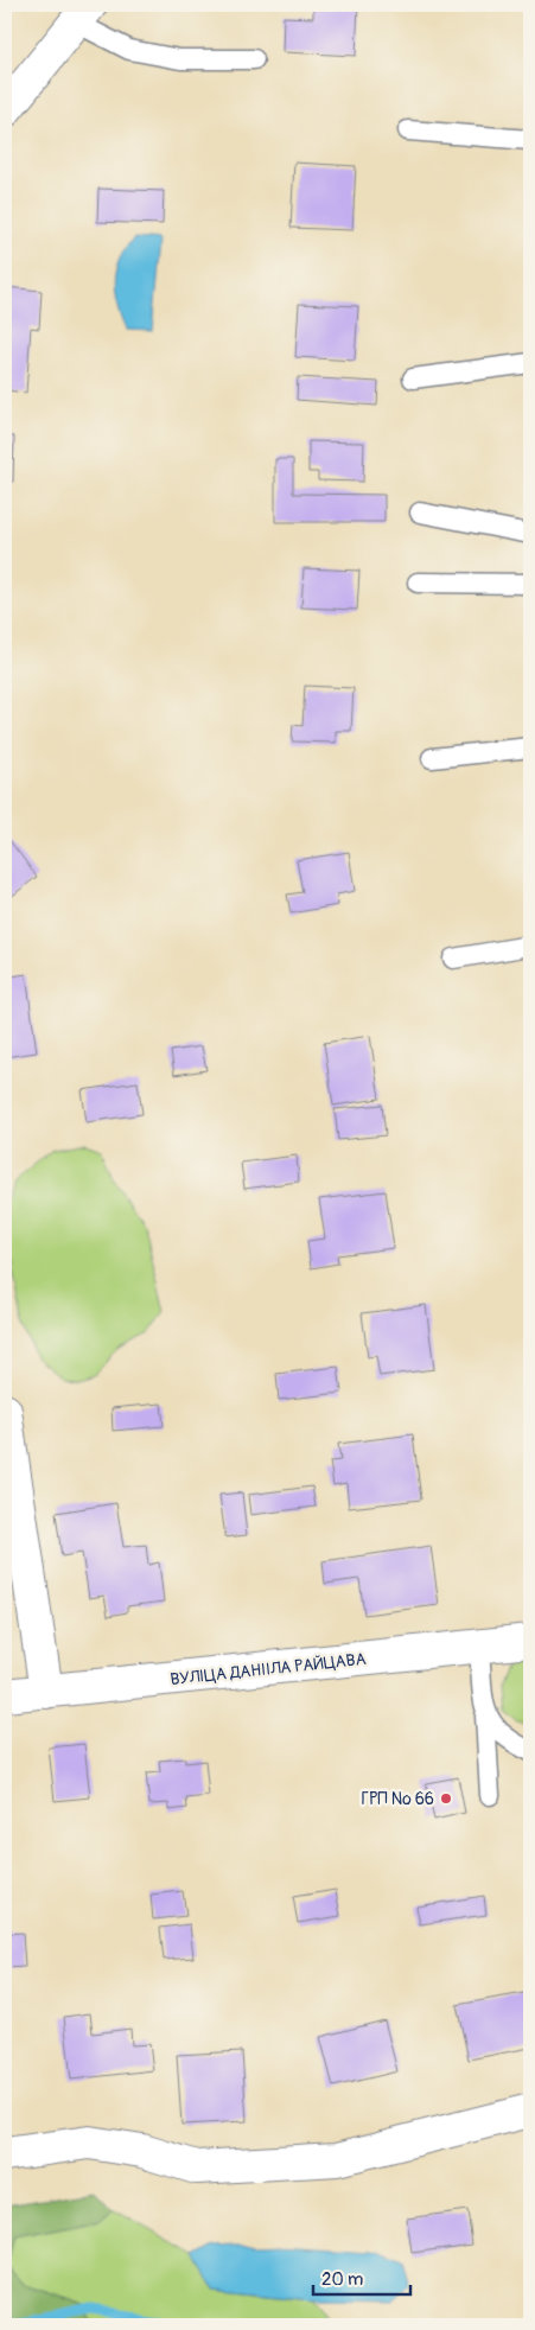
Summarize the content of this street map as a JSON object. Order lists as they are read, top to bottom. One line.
{"streets":{"street":["ВУЛІЦА ДАНІІЛА РАЙЦАВА"]},"places":["ГРП № 66"],"scale_bar":"20 m"}
